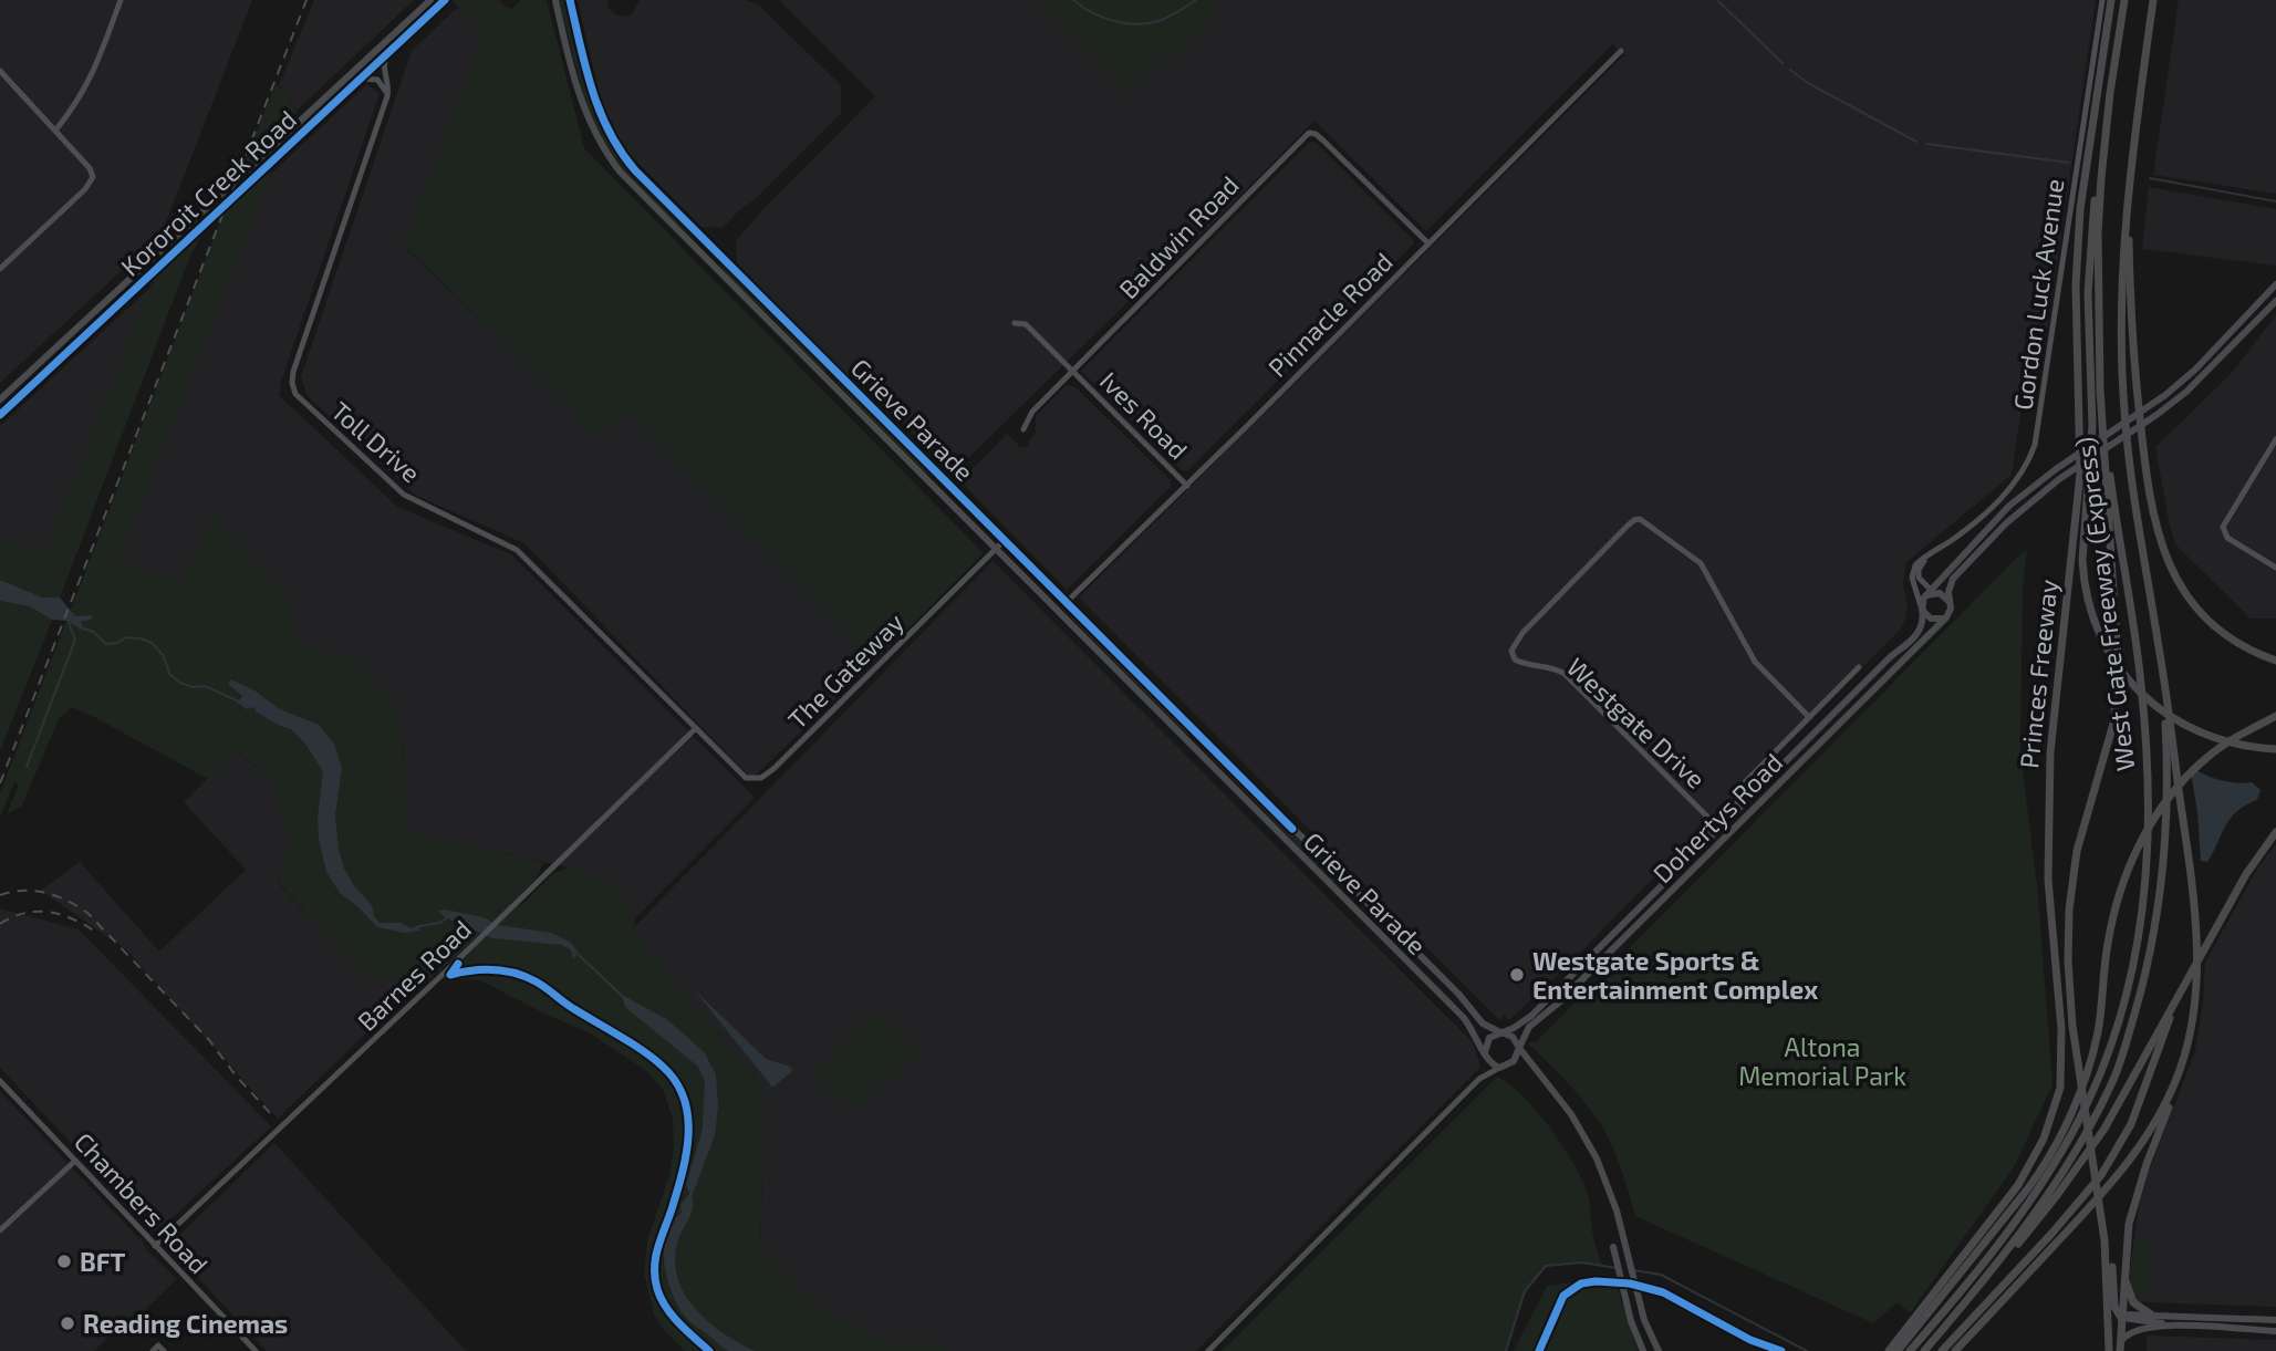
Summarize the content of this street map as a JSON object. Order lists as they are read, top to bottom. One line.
{"streets":{"highway":["West Gate Freeway (Express)","Princes Freeway"],"main road":["Kororoit Creek Road","Grieve Parade","Dohertys Road"],"street":["Baldwin Road","Gordon Luck Avenue","Pinnacle Road","Ives Road","Toll Drive","The Gateway","Westgate Drive","Barnes Road","Chambers Road"]},"crossings":[["Kororoit Creek Road","Toll Drive"],["Baldwin Road","Pinnacle Road"],["Baldwin Road","Ives Road"],["Gordon Luck Avenue","Dohertys Road"],["Pinnacle Road","Ives Road"],["Pinnacle Road","Grieve Parade"],["Grieve Parade","The Gateway"],["Grieve Parade","Dohertys Road"],["Toll Drive","The Gateway"],["Toll Drive","Barnes Road"],["Westgate Drive","Dohertys Road"],["Barnes Road","Chambers Road"]],"parks":["Altona Memorial Park"],"places":["Westgate Sports & Entertainment Complex","BFT","Reading Cinemas"]}
